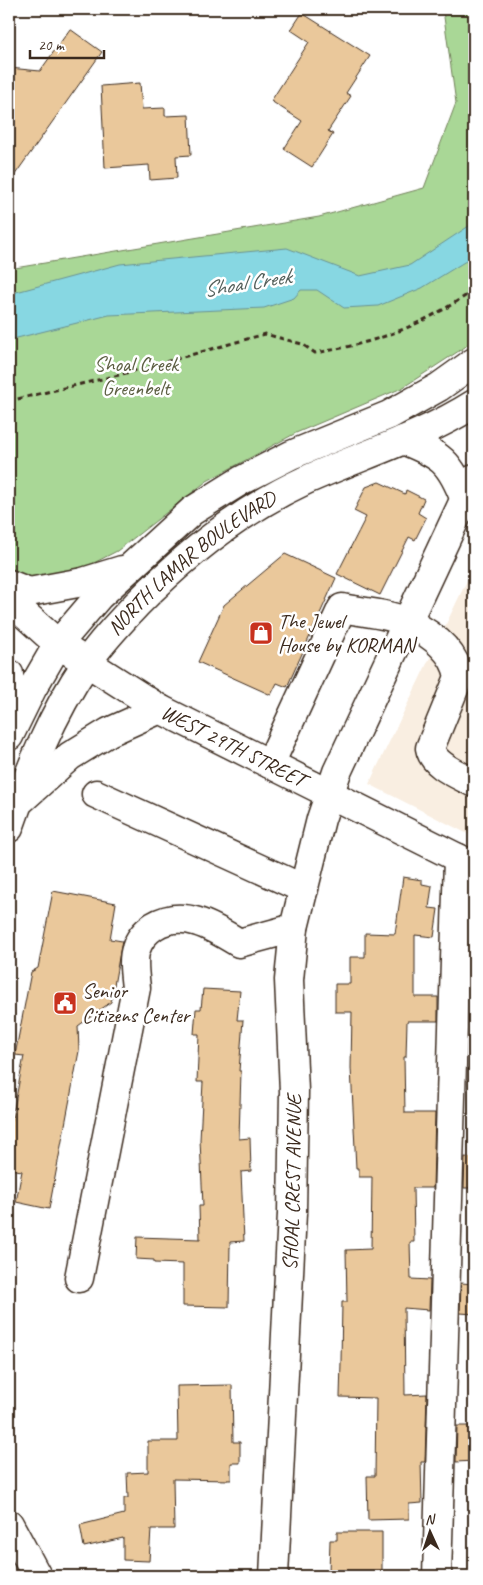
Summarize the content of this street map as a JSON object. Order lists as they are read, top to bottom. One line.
{"streets":{"street":["NORTH LAMAR BOULEVARD","WEST 29TH STREET","SHOAL CREST AVENUE"]},"crossings":[["NORTH LAMAR BOULEVARD","WEST 29TH STREET"],["WEST 29TH STREET","SHOAL CREST AVENUE"]],"water":["Shoal Creek"],"parks":["Shoal Creek Greenbelt"],"places":{"shop":["The Jewel House by KORMAN"],"public building":["Senior Citizens Center"]},"scale_bar":"20 m","north":"top"}
